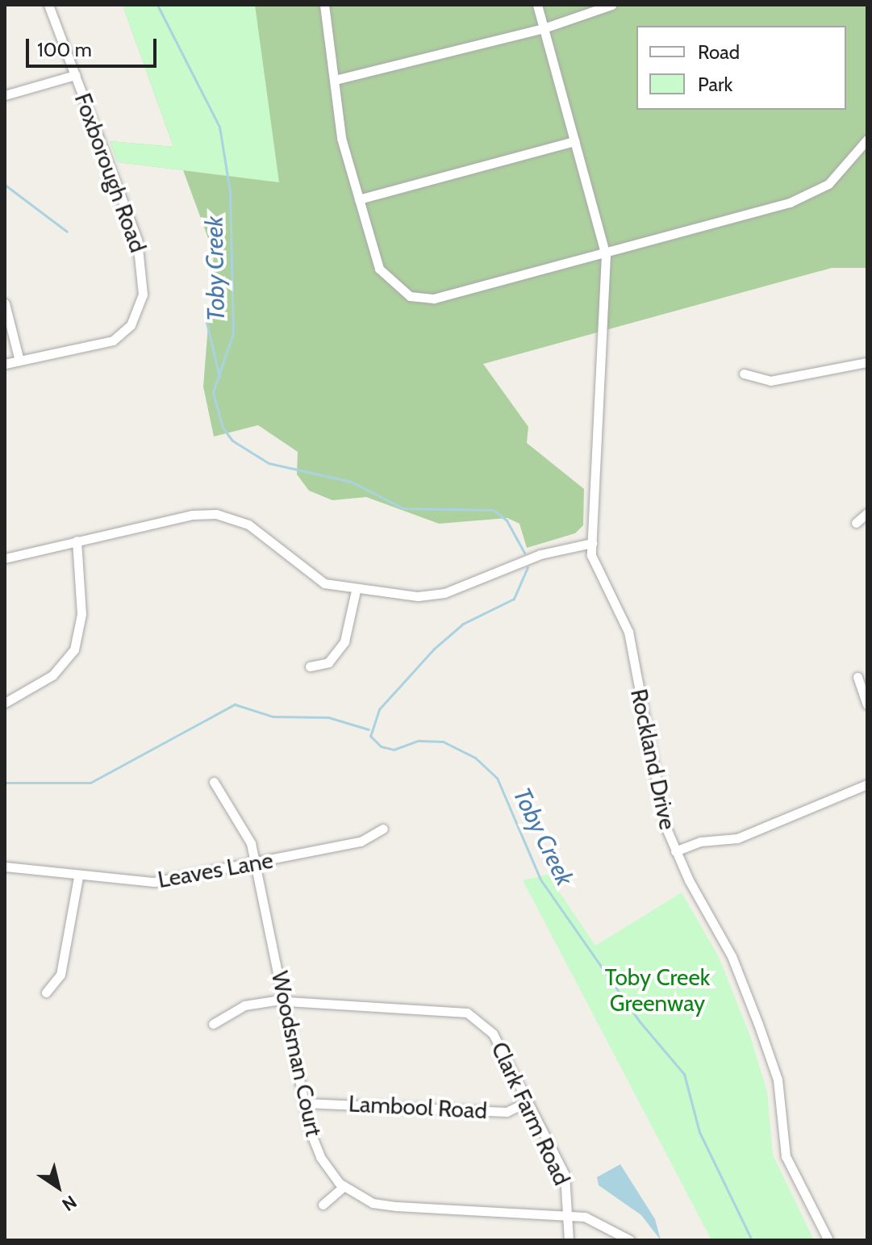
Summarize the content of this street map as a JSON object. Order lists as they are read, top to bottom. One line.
{"streets":{"street":["Foxborough Road","Rockland Drive","Leaves Lane","Woodsman Court","Lambool Road","Clark Farm Road"]},"crossings":[["Leaves Lane","Woodsman Court"],["Woodsman Court","Lambool Road"],["Woodsman Court","Clark Farm Road"],["Lambool Road","Clark Farm Road"]],"water":["Toby Creek"],"parks":["Toby Creek Greenway"],"legend":["Road","Park"],"scale_bar":"100 m","north":"bottom right"}
